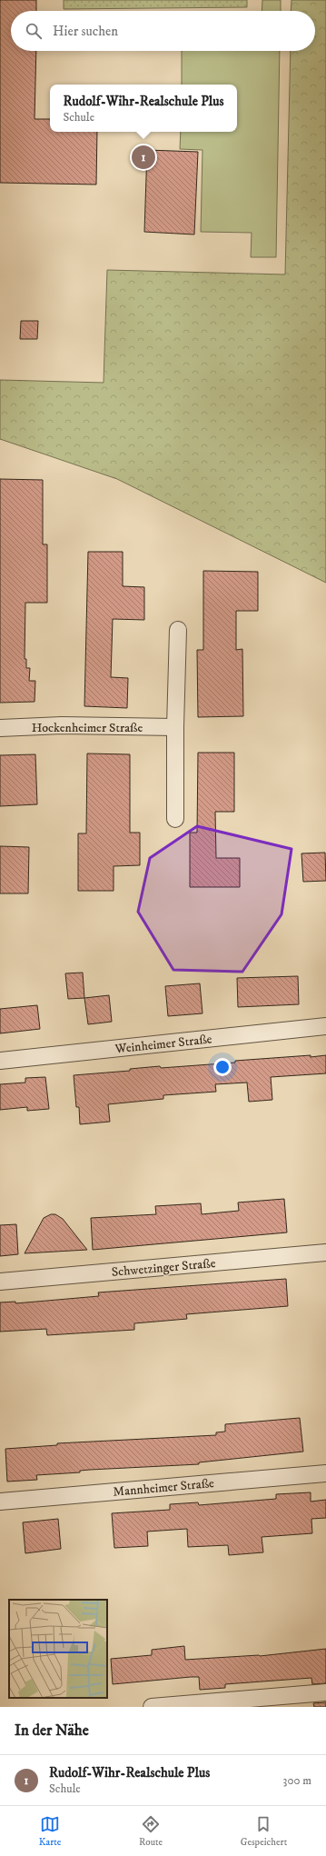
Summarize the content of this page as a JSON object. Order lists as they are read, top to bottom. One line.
{"streets":{"street":["Hockenheimer Straße","Weinheimer Straße","Schwetzinger Straße","Mannheimer Straße"]},"page":{"search":"Hier suchen","popup":["Rudolf-Wihr-Realschule Plus","Schule"],"pins":"1","heading":"In der Nähe","list":[{"mark":"1","name":"Rudolf-Wihr-Realschule Plus","note":"Schule","value":"300 m"}],"nav":["Karte","Route","Gespeichert"]}}
